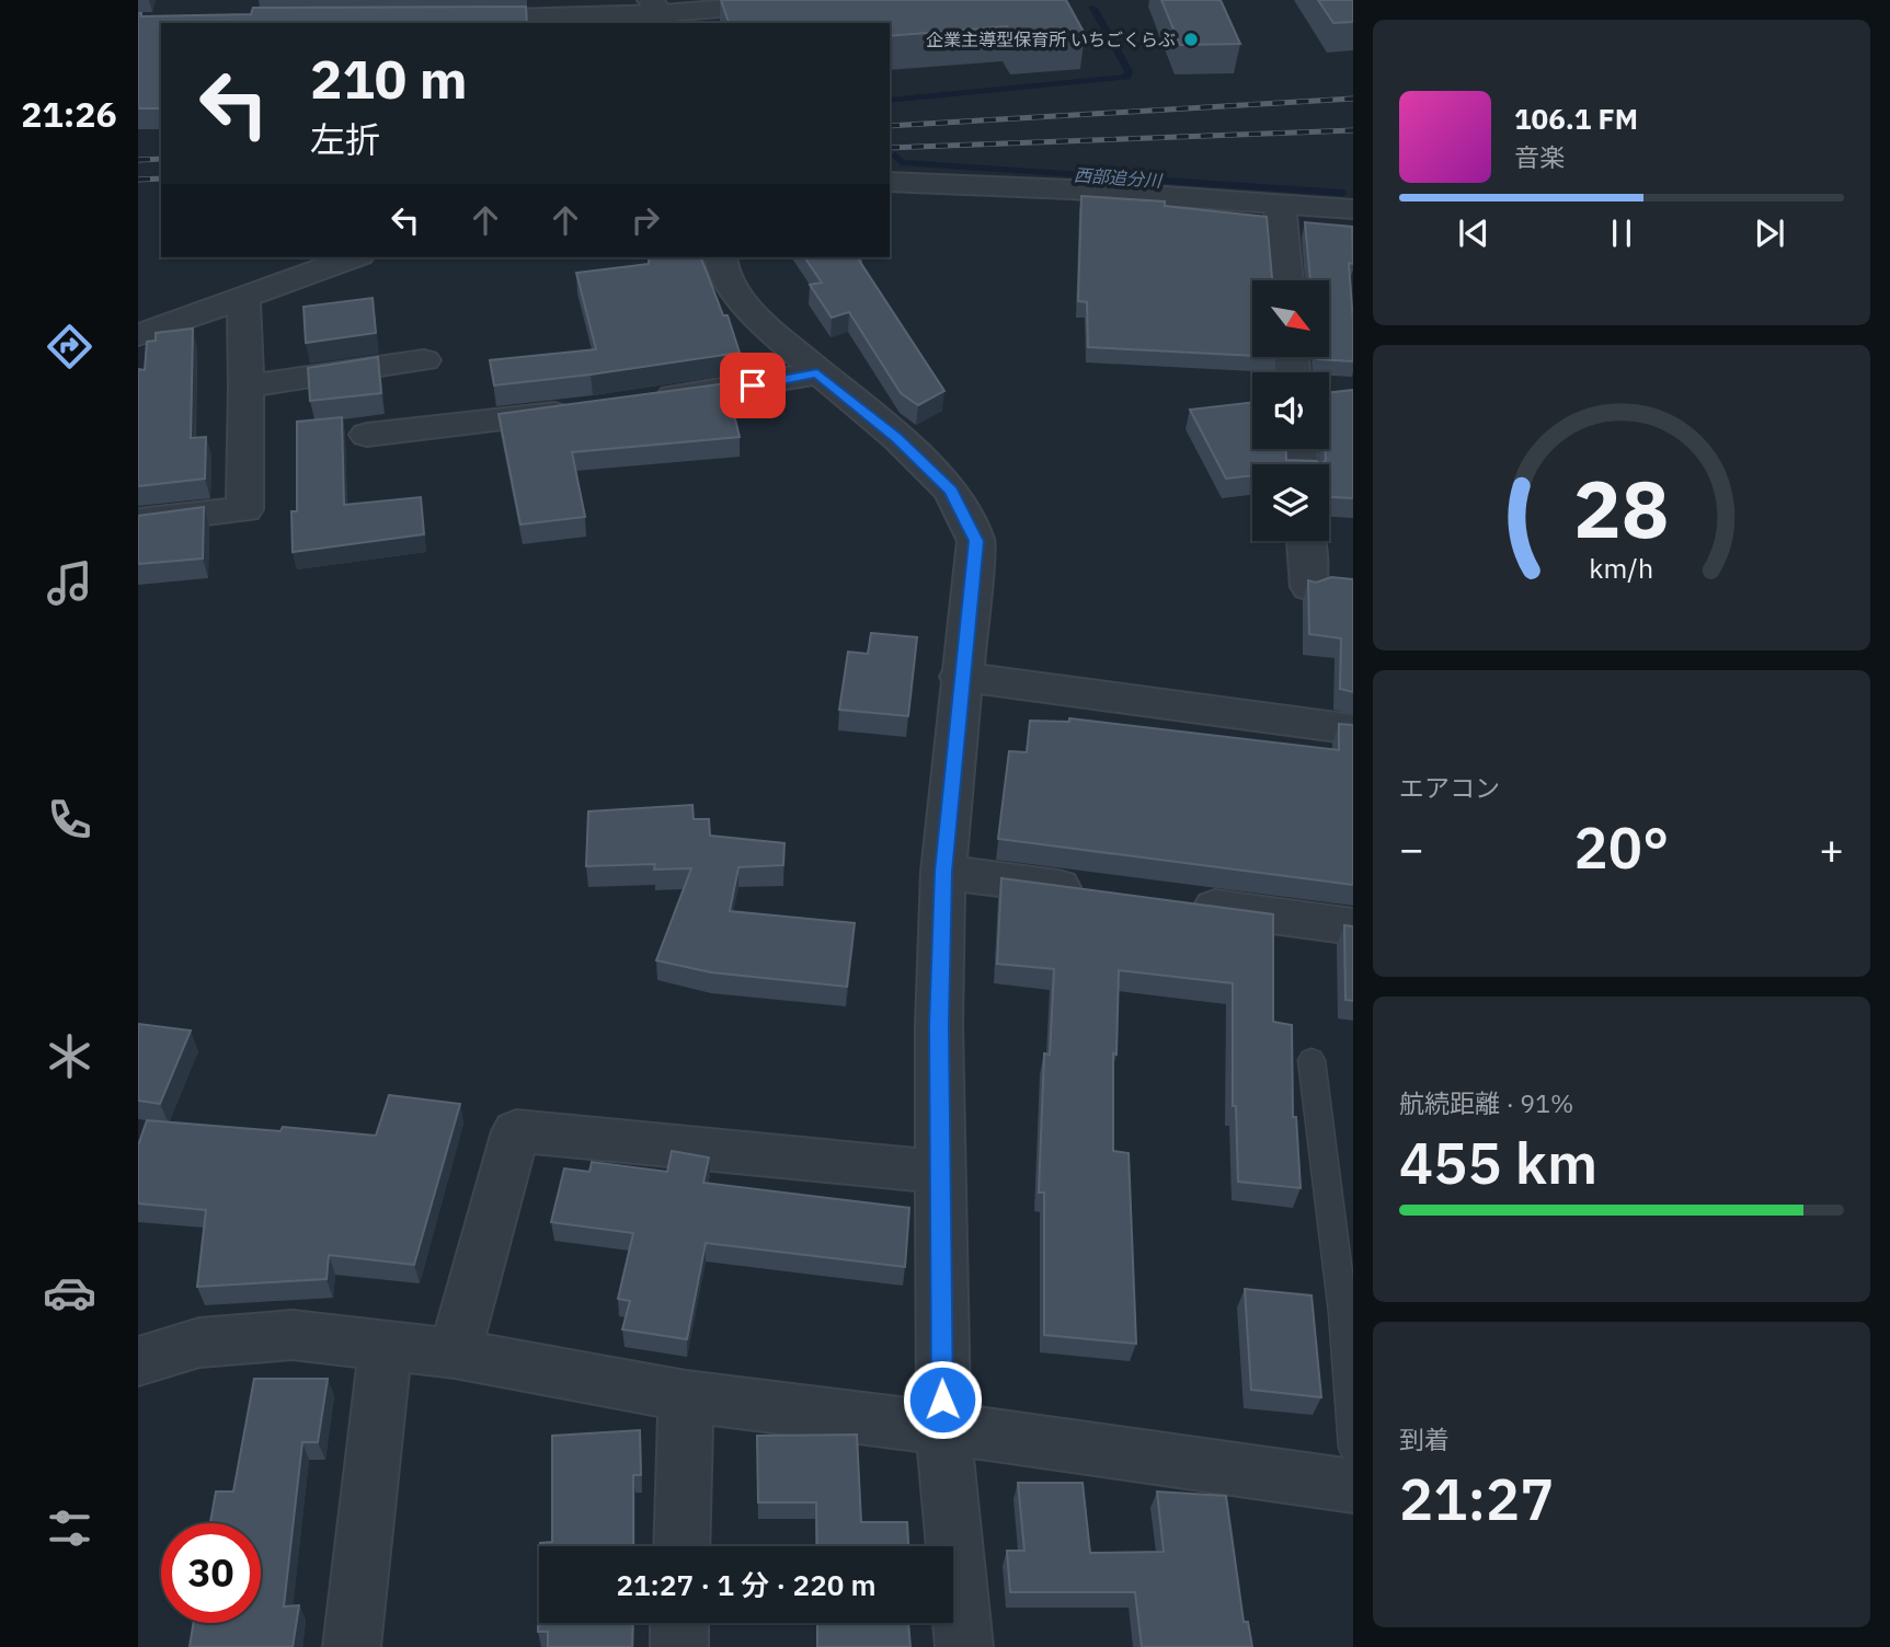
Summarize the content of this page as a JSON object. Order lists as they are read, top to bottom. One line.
{"water":["西部追分川"],"places":["企業主導型保育所 いちごくらぶ"],"north":"bottom right","page":{"tabs":"21:26","turn":["210 m","左折"],"song":["106.1 FM","音楽"],"tile":["エアコン",["航続距離 · 91%","455 km"],["到着","21:27"]],"heat":["−","20°","+"],"limit":"30","trip":"21:27 · 1 分 · 220 m","gauge":["28","km/h"]}}
